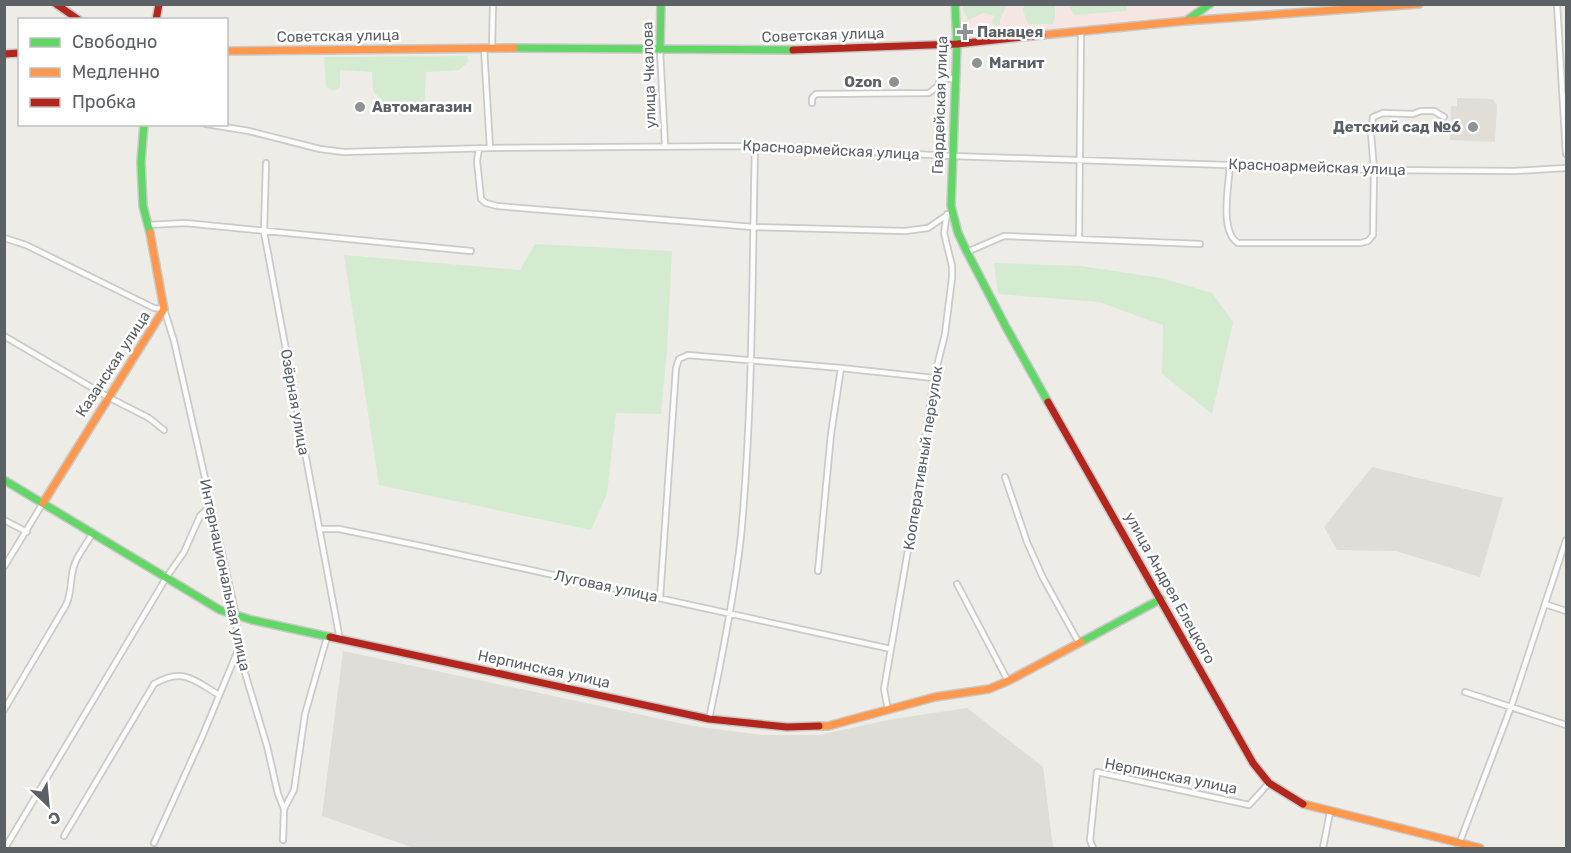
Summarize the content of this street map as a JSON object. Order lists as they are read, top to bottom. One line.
{"streets":{"main road":["Советская улица","улица Чкалова","Гвардейская улица","Казанская улица","улица Андрея Елецкого","Нерпинская улица"],"street":["Красноармейская улица","Озёрная улица","Кооперативный переулок","Интернациональная улица","Луговая улица"]},"crossings":[["Советская улица","улица Чкалова"],["Советская улица","Гвардейская улица"],["улица Чкалова","Красноармейская улица"],["Гвардейская улица","Красноармейская улица"],["Гвардейская улица","Кооперативный переулок"],["Гвардейская улица","улица Андрея Елецкого"],["Казанская улица","Интернациональная улица"],["Казанская улица","Нерпинская улица"],["Озёрная улица","Луговая улица"],["Озёрная улица","Нерпинская улица"],["Кооперативный переулок","Луговая улица"],["Кооперативный переулок","улица Андрея Елецкого"],["Кооперативный переулок","Нерпинская улица"],["Интернациональная улица","Нерпинская улица"],["улица Андрея Елецкого","Нерпинская улица"]],"places":{"health":["Панацея"],"other":["Магнит","Ozon","Автомагазин","Детский сад №6"]},"legend":["Свободно","Медленно","Пробка"],"north":"bottom right"}
